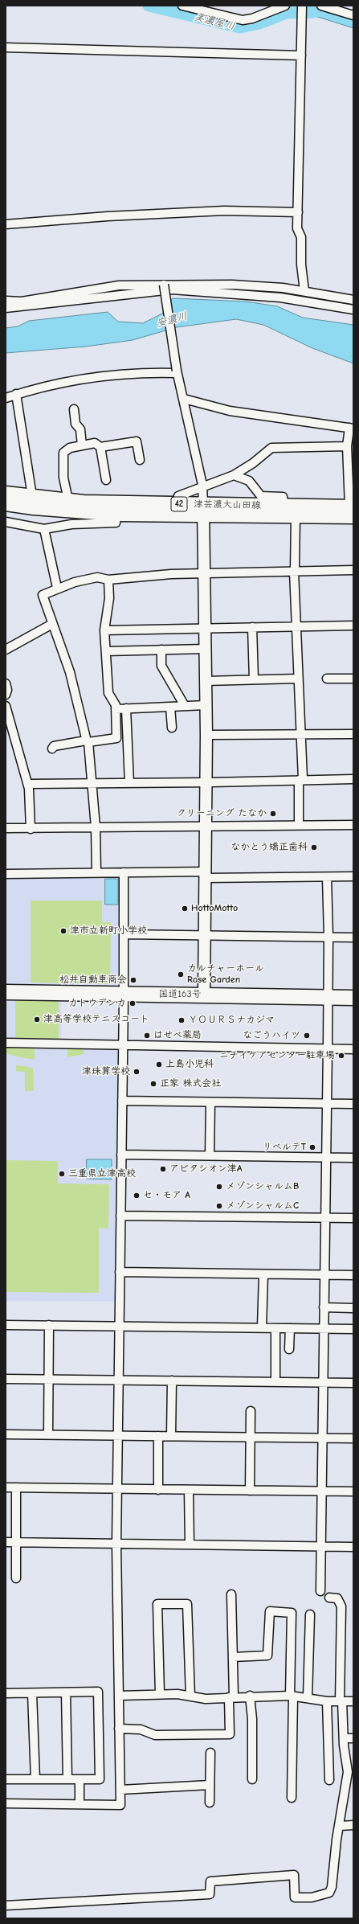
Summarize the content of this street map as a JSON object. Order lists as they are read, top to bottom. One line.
{"streets":{"highway":["国道163号"],"main road":["42","津芸濃大山田線"]},"water":["美濃屋川","安濃川"],"places":["クリーニング たなか","なかとう矯正歯科","HottoMotto","津市立新町小学校","カルチャーホール Rose Garden","松井自動車商会","カトウデンカ","津高等学校テニスコート","ＹＯＵＲＳナカジマ","はせべ薬局","なごうハイツ","ニチイケアセンター駐車場","上島小児科","津珠算学校","正家 株式会社","リベルテT","アビタシオン津A","三重県立津高校","メゾンシャルムB","セ・モア A","メゾンシャルムC"]}
